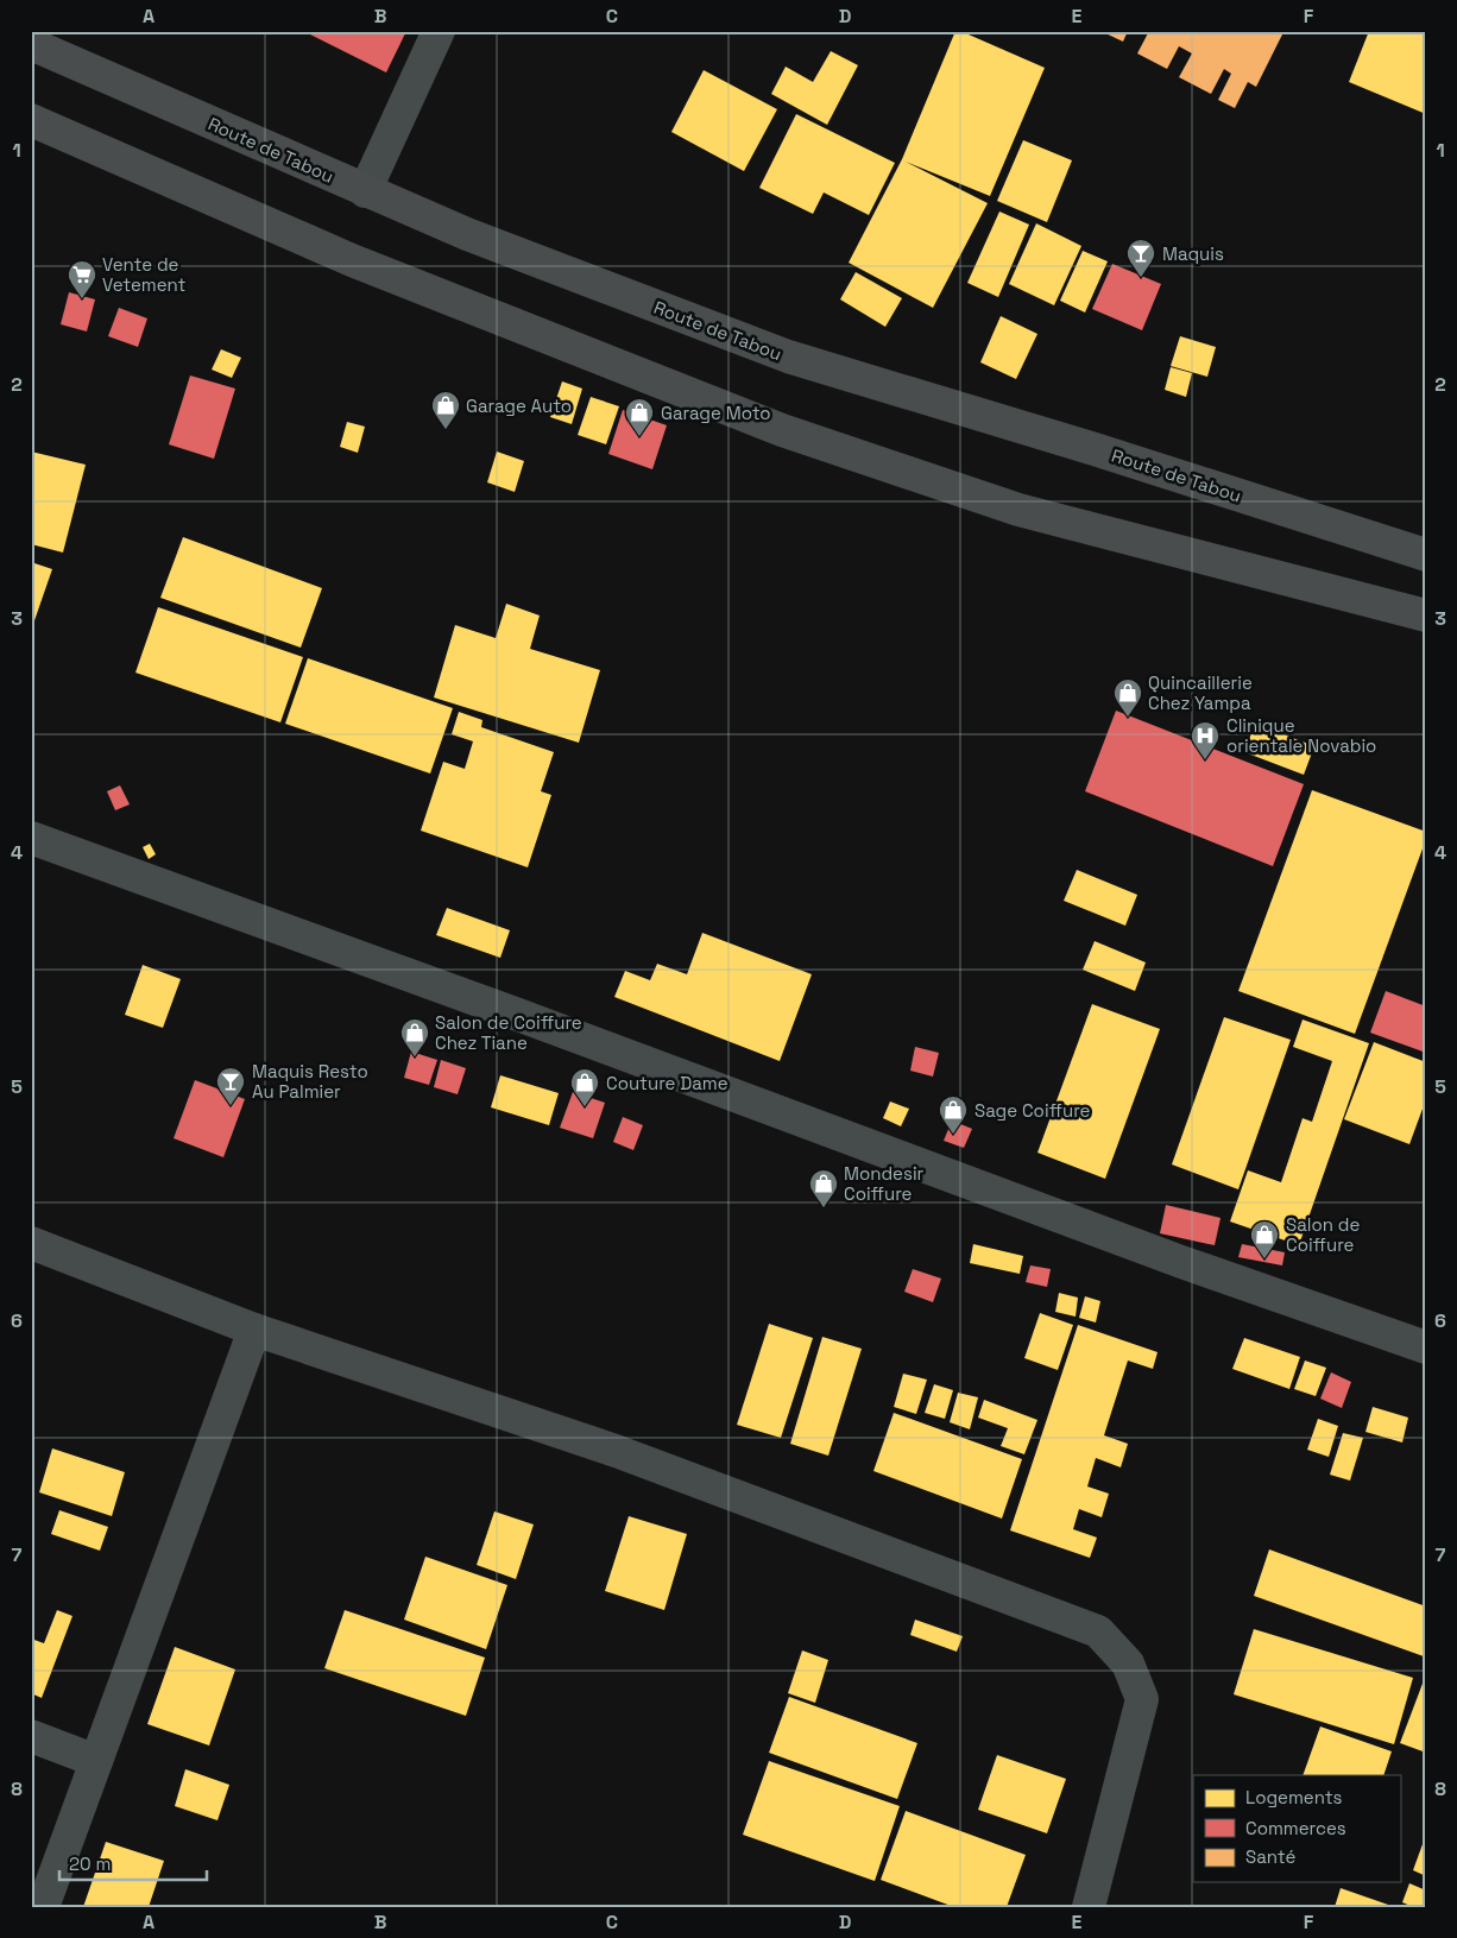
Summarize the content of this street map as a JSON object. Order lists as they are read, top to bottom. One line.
{"streets":{"main road":["Route de Tabou"]},"places":{"bar":["Maquis","Maquis Resto Au Palmier"],"supermarket":["Vente de Vetement"],"shop":["Garage Auto","Garage Moto","Quincaillerie Chez Yampa","Salon de Coiffure Chez Tiane","Couture Dame","Sage Coiffure","Mondesir Coiffure","Salon de Coiffure"],"hospital":["Clinique orientale Novabio"]},"legend":["Logements","Commerces","Santé"],"scale_bar":"20 m","grid":{"columns":["A","B","C","D","E","F"],"rows":["1","2","3","4","5","6","7","8"]}}
